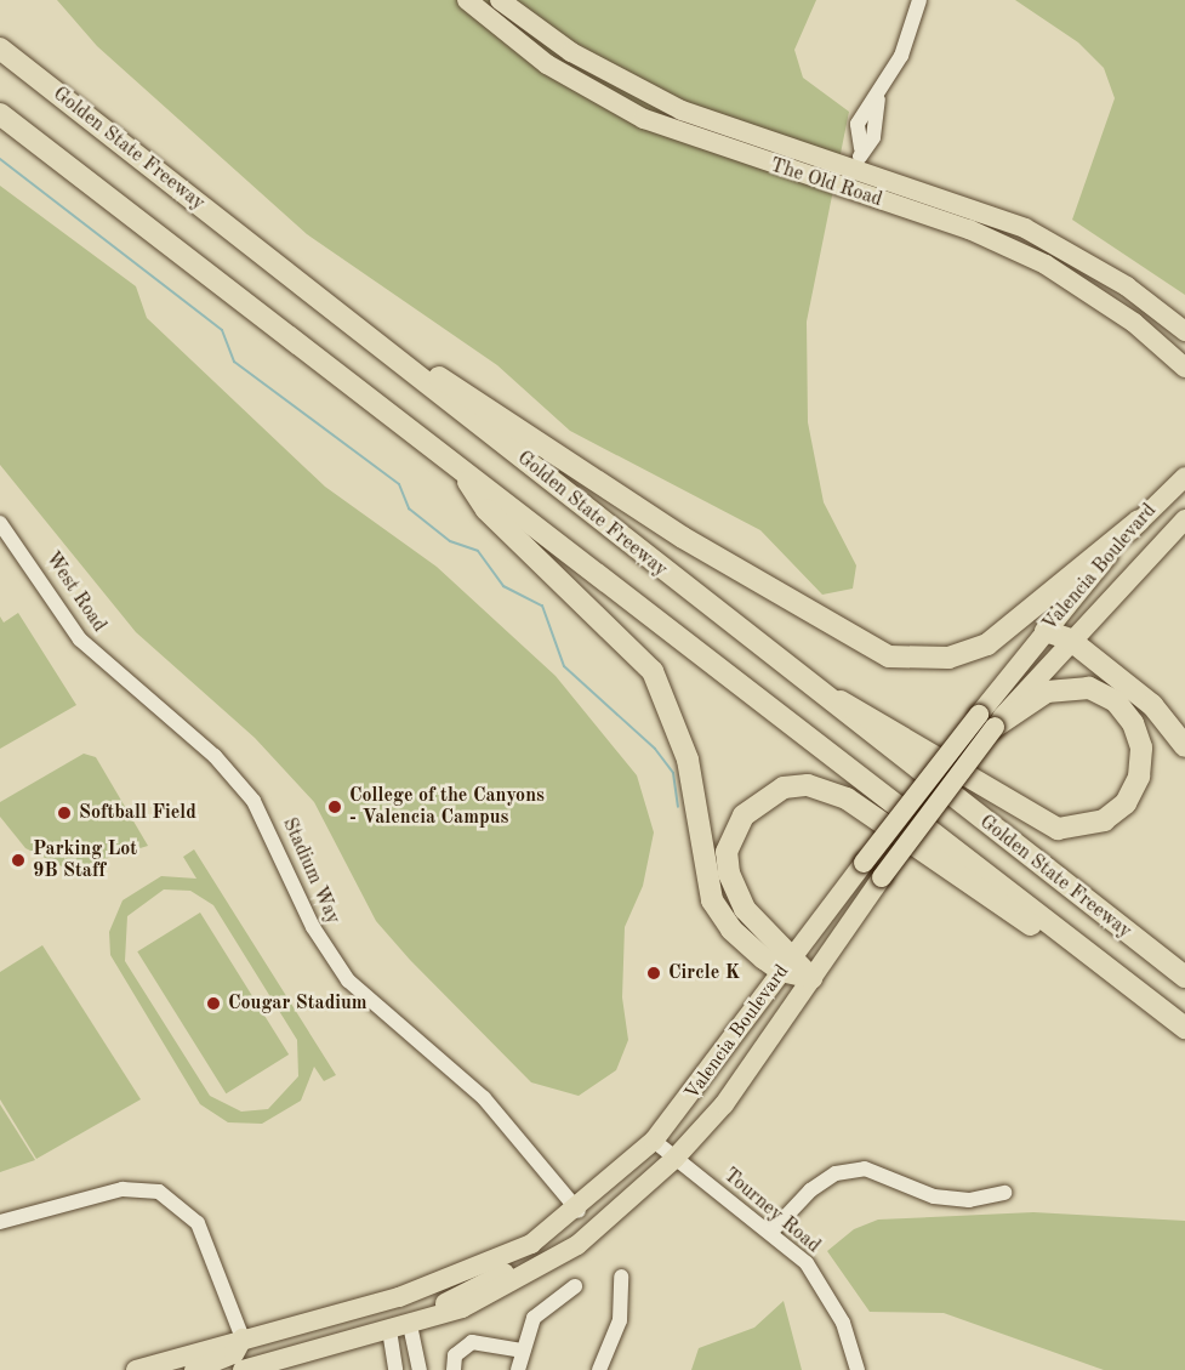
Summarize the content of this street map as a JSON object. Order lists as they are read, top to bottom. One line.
{"streets":{"highway":["Golden State Freeway"],"main road":["The Old Road","Valencia Boulevard"],"street":["West Road","Stadium Way","Tourney Road"]},"crossings":[["Valencia Boulevard","Stadium Way"],["Valencia Boulevard","Tourney Road"],["West Road","Stadium Way"]],"places":["College of the Canyons - Valencia Campus","Softball Field","Parking Lot 9B Staff","Circle K","Cougar Stadium"]}
